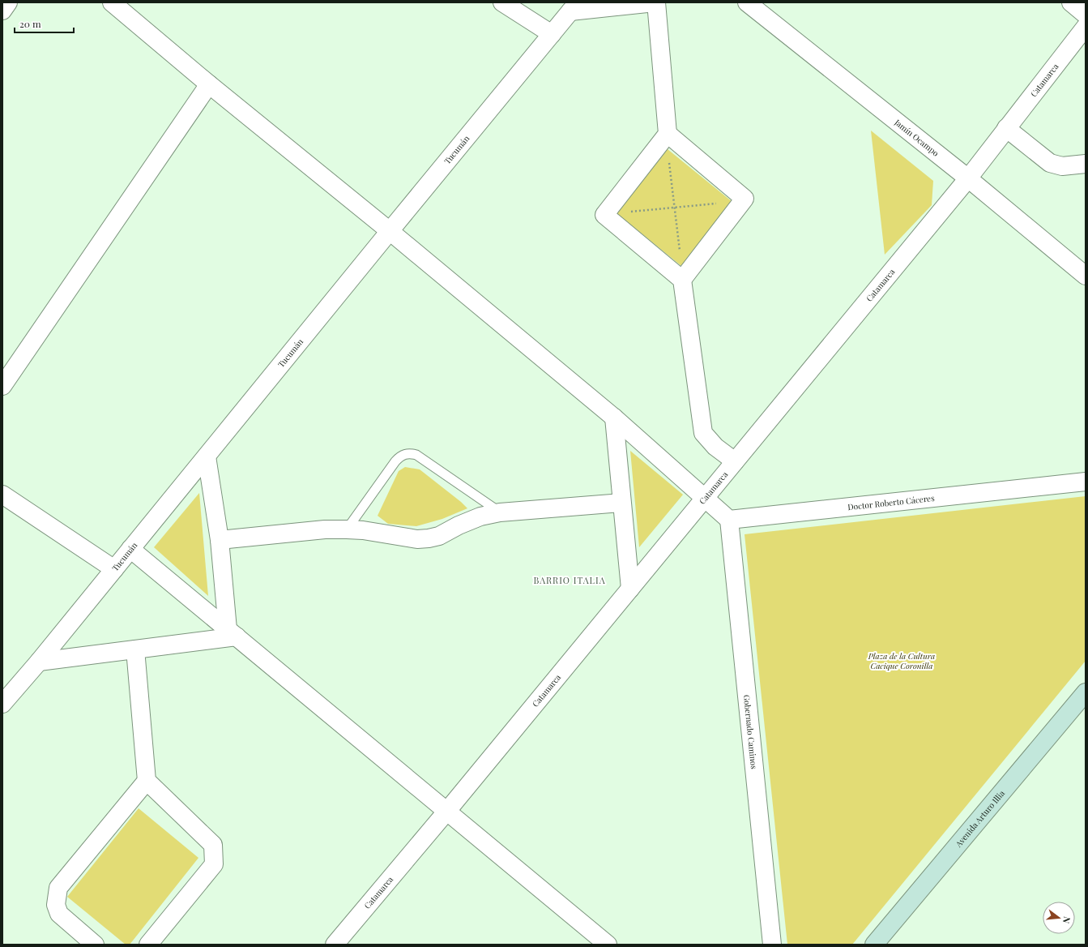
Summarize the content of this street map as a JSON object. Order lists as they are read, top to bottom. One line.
{"streets":{"main road":["Avenida Arturo Illia"],"street":["Catamarca","Jamín Ocampo","Tucumán","Doctor Roberto Cáceres","Gobernado Caminos"]},"crossings":[["Catamarca","Jamín Ocampo"],["Doctor Roberto Cáceres","Gobernado Caminos"]],"districts":["BARRIO ITALIA"],"parks":["Plaza de la Cultura Cacique Coronilla"],"scale_bar":"20 m","north":"right"}
